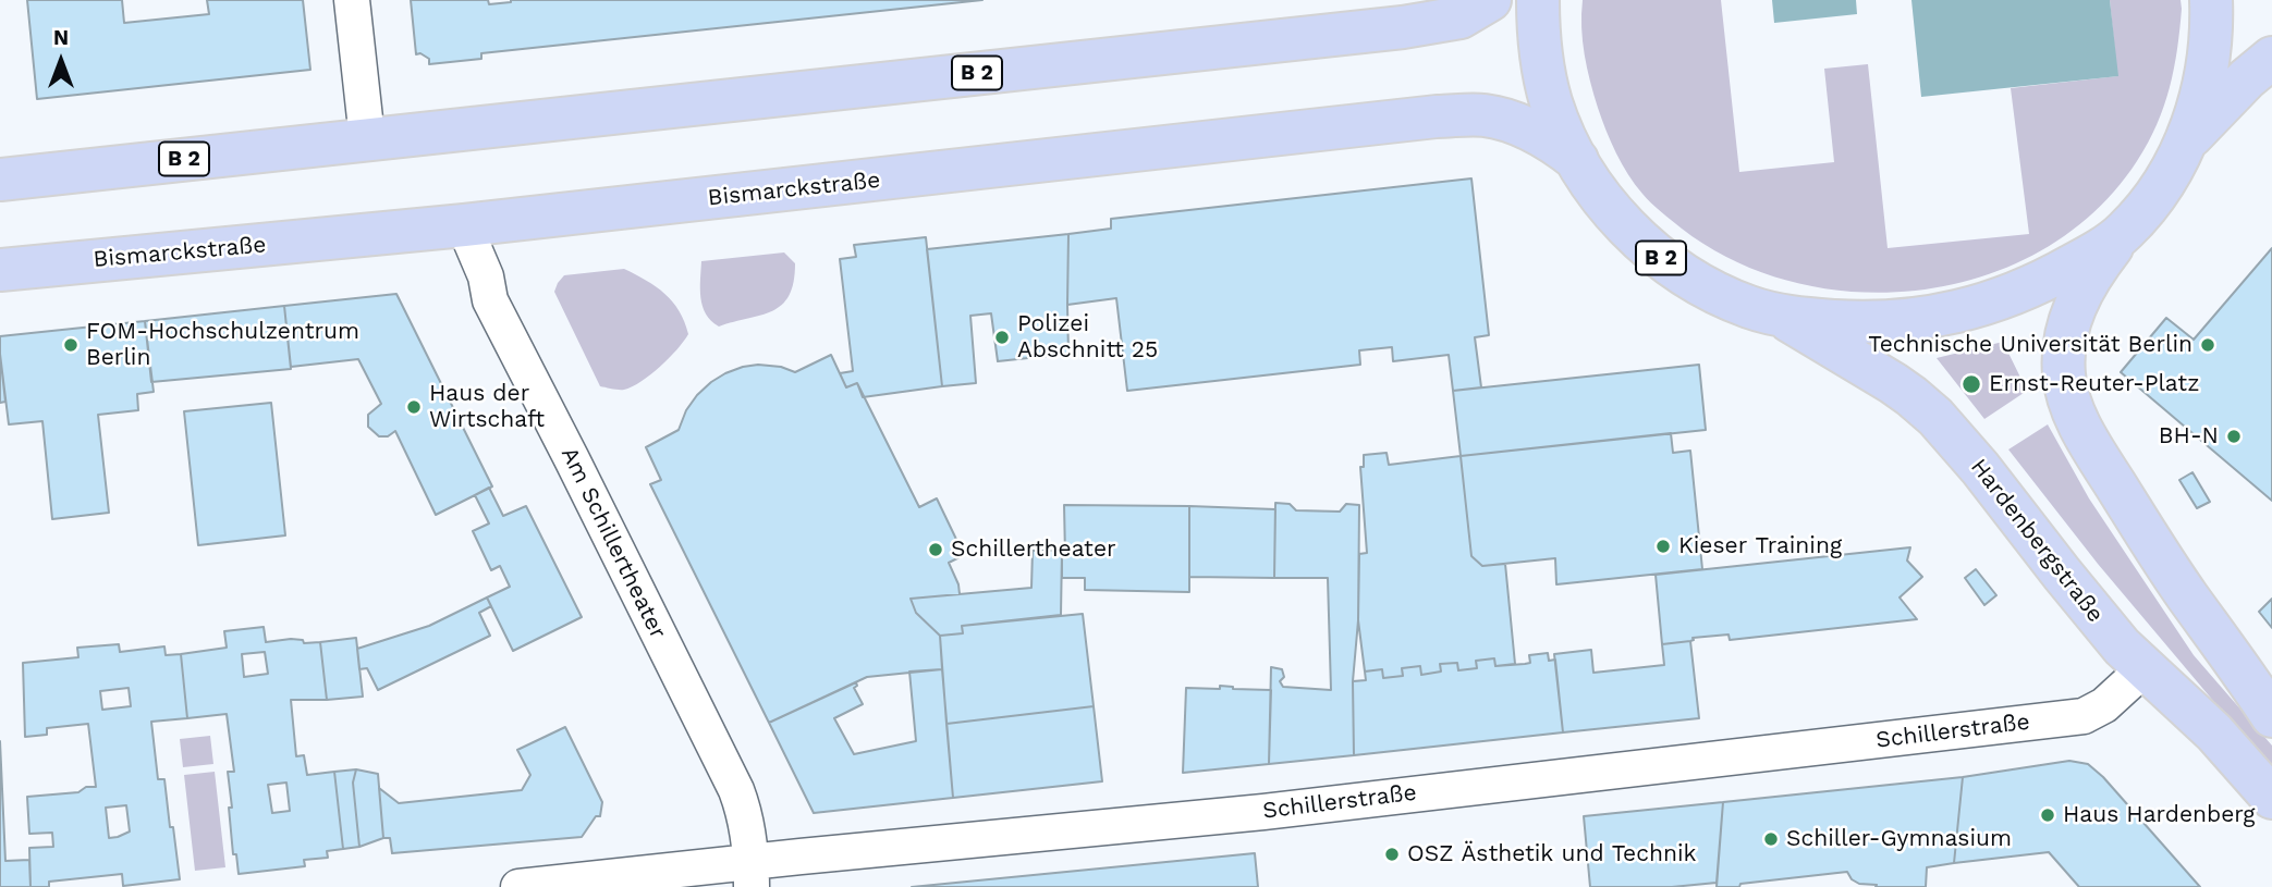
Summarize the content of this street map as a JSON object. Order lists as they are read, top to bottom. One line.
{"streets":{"main road":["B 2","Bismarckstraße","Hardenbergstraße"],"street":["Am Schillertheater","Schillerstraße"]},"crossings":[["B 2","Bismarckstraße"],["B 2","Hardenbergstraße"],["Bismarckstraße","Am Schillertheater"],["Hardenbergstraße","Schillerstraße"],["Am Schillertheater","Schillerstraße"]],"places":["Polizei Abschnitt 25","FOM-Hochschulzentrum Berlin","Technische Universität Berlin","Ernst-Reuter-Platz","Haus der Wirtschaft","BH-N","Kieser Training","Schillertheater","Haus Hardenberg","Schiller-Gymnasium","OSZ Ästhetik und Technik"],"north":"top"}
